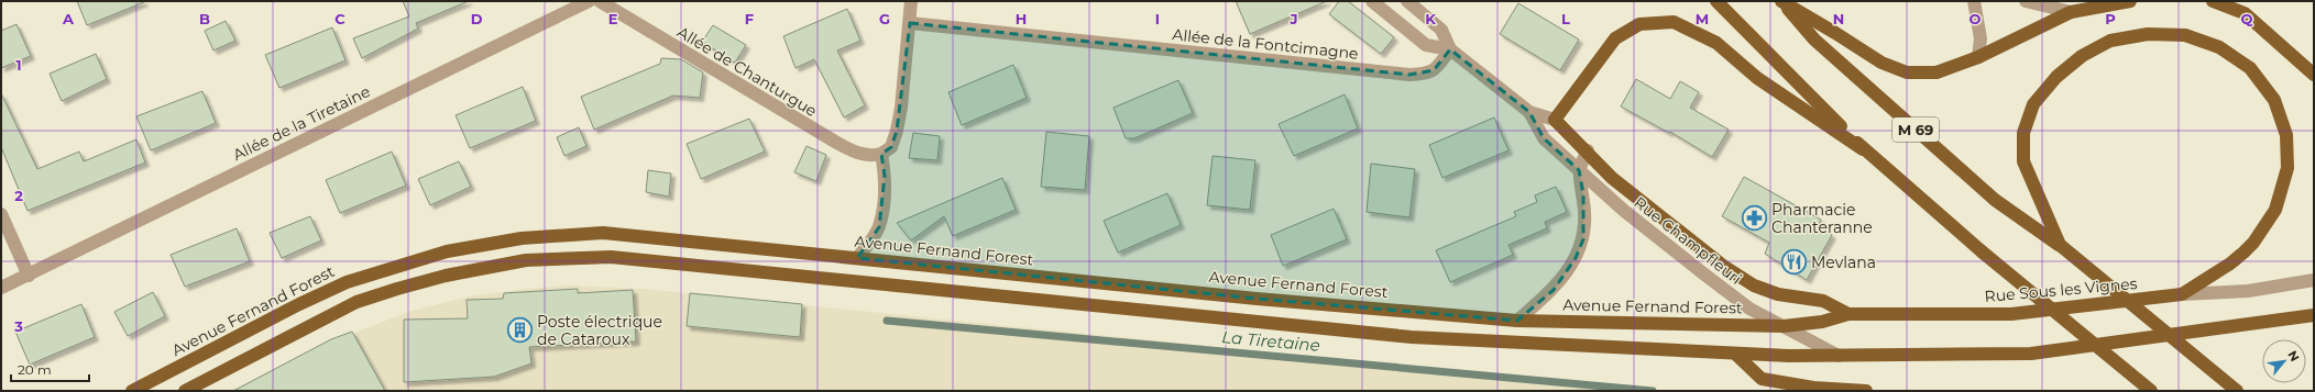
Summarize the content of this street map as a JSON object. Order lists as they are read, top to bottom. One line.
{"streets":{"main road":["M 69","Avenue Fernand Forest","Rue Sous les Vignes"],"street":["Allée de la Fontcimagne","Allée de Chanturgue","Allée de la Tiretaine","Rue Champfleuri"]},"crossings":[["Allée de la Fontcimagne","Rue Champfleuri"],["Rue Champfleuri","Avenue Fernand Forest"],["Rue Champfleuri","Rue Sous les Vignes"],["Avenue Fernand Forest","Rue Sous les Vignes"]],"water":["La Tiretaine"],"places":{"pharmacy":["Pharmacie Chanteranne"],"restaurant":["Mevlana"],"building":["Poste électrique de Cataroux"]},"scale_bar":"20 m","north":"top right","grid":{"columns":["A","B","C","D","E","F","G","H","I","J","K","L","M","N","O","P","Q"],"rows":["1","2","3"]}}
